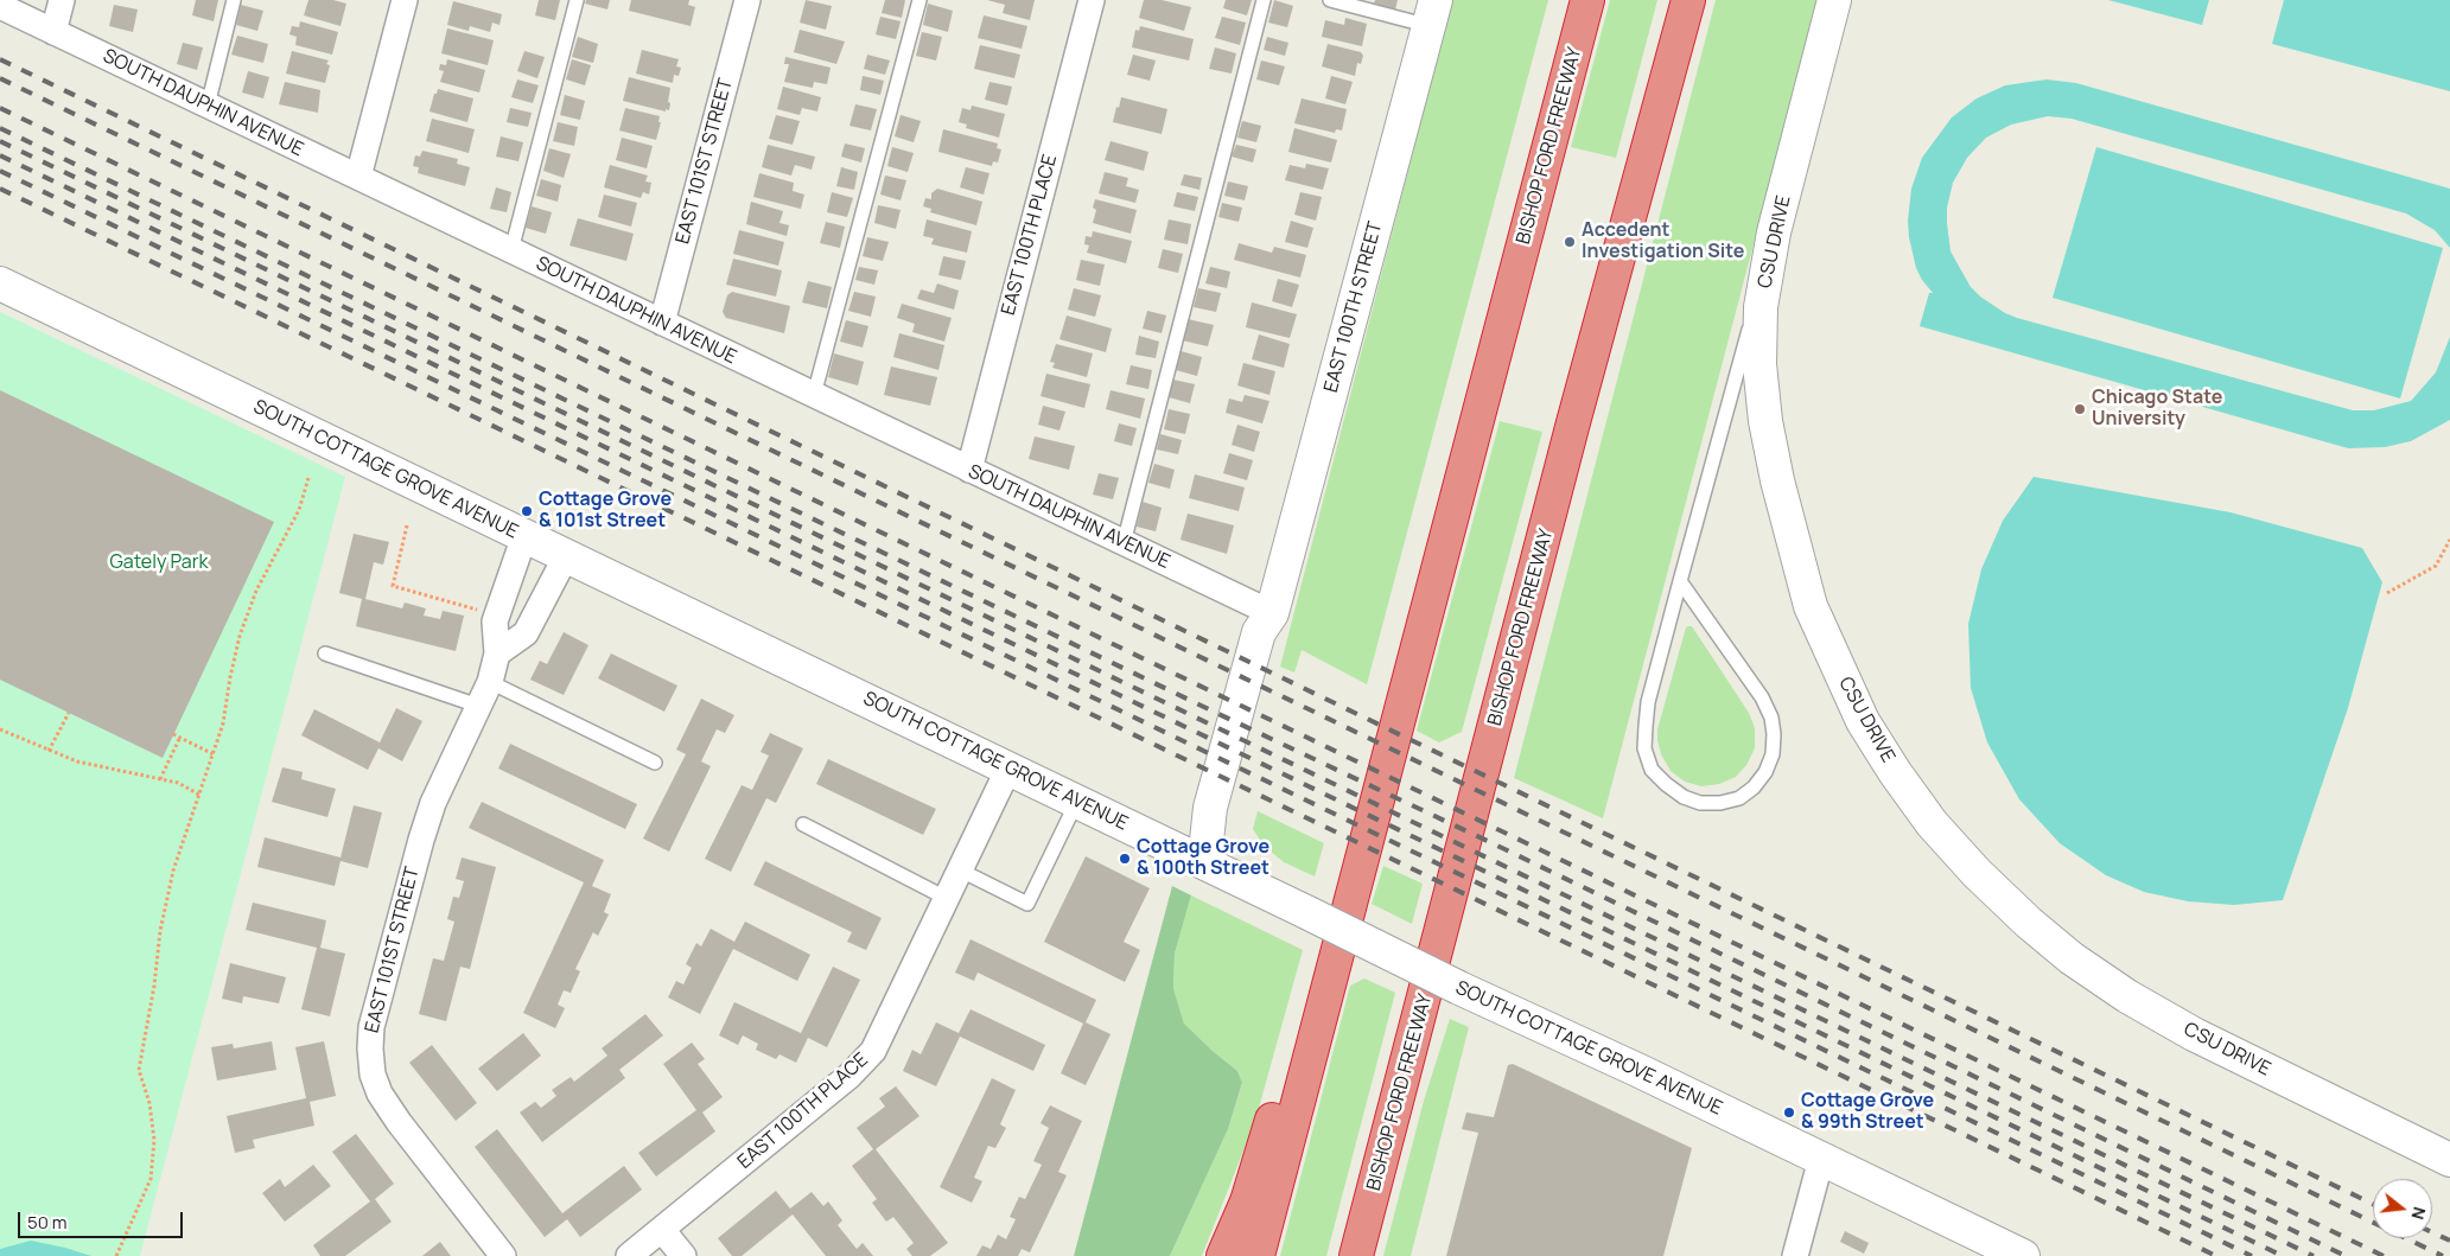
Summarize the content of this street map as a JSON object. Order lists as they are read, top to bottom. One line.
{"streets":{"highway":["BISHOP FORD FREEWAY"],"street":["SOUTH DAUPHIN AVENUE","EAST 101ST STREET","EAST 100TH PLACE","CSU DRIVE","EAST 100TH STREET","SOUTH COTTAGE GROVE AVENUE"]},"crossings":[["SOUTH DAUPHIN AVENUE","EAST 101ST STREET"],["SOUTH DAUPHIN AVENUE","EAST 100TH PLACE"],["SOUTH DAUPHIN AVENUE","EAST 100TH STREET"],["EAST 101ST STREET","SOUTH COTTAGE GROVE AVENUE"],["EAST 100TH PLACE","SOUTH COTTAGE GROVE AVENUE"],["EAST 100TH STREET","SOUTH COTTAGE GROVE AVENUE"]],"parks":["Gately Park"],"places":["Accedent Investigation Site","Chicago State University","Cottage Grove & 101st Street","Cottage Grove & 100th Street","Cottage Grove & 99th Street"],"scale_bar":"50 m","north":"right"}
